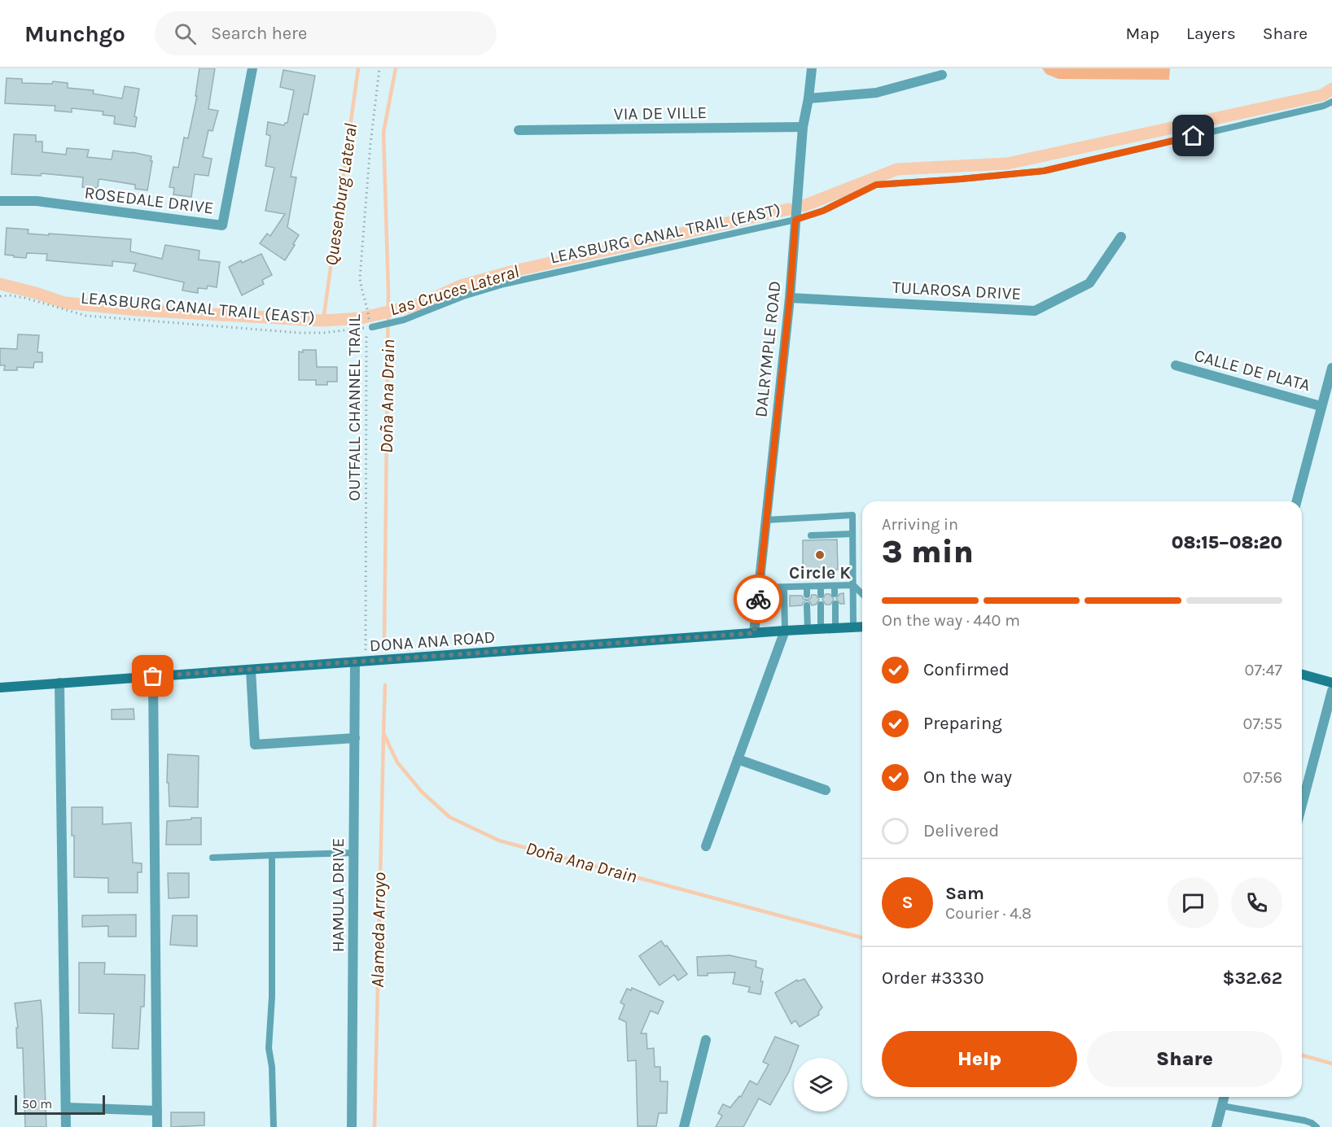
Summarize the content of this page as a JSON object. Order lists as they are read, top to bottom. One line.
{"streets":{"street":["VIA DE VILLE","ROSEDALE DRIVE","TULAROSA DRIVE","DALRYMPLE ROAD","CALLE DE PLATA","DONA ANA ROAD","HAMULA DRIVE"],"lane":["LEASBURG CANAL TRAIL (EAST)"],"path":["OUTFALL CHANNEL TRAIL"]},"crossings":[["VIA DE VILLE","DALRYMPLE ROAD"],["LEASBURG CANAL TRAIL (EAST)","DALRYMPLE ROAD"],["LEASBURG CANAL TRAIL (EAST)","OUTFALL CHANNEL TRAIL"],["TULAROSA DRIVE","DALRYMPLE ROAD"],["DALRYMPLE ROAD","DONA ANA ROAD"],["OUTFALL CHANNEL TRAIL","DONA ANA ROAD"],["DONA ANA ROAD","HAMULA DRIVE"]],"water":["Quesenburg Lateral","Las Cruces Lateral","Doña Ana Drain","Alameda Arroyo"],"places":["Circle K"],"scale_bar":"50 m","page":{"header":"Munchgo","search":"Search here","nav":["Map","Layers","Share"],"heading":["3 min","Arriving in","08:15–08:20"],"panel":["Sam","Courier · 4.8","Order #3330","$32.62"],"bar":"On the way · 440 m","list":[["Confirmed","07:47"],["Preparing","07:55"],["On the way","07:56"],"Delivered"],"round":"S","buttons":["Help","Share"],"scale":"50 m"}}
